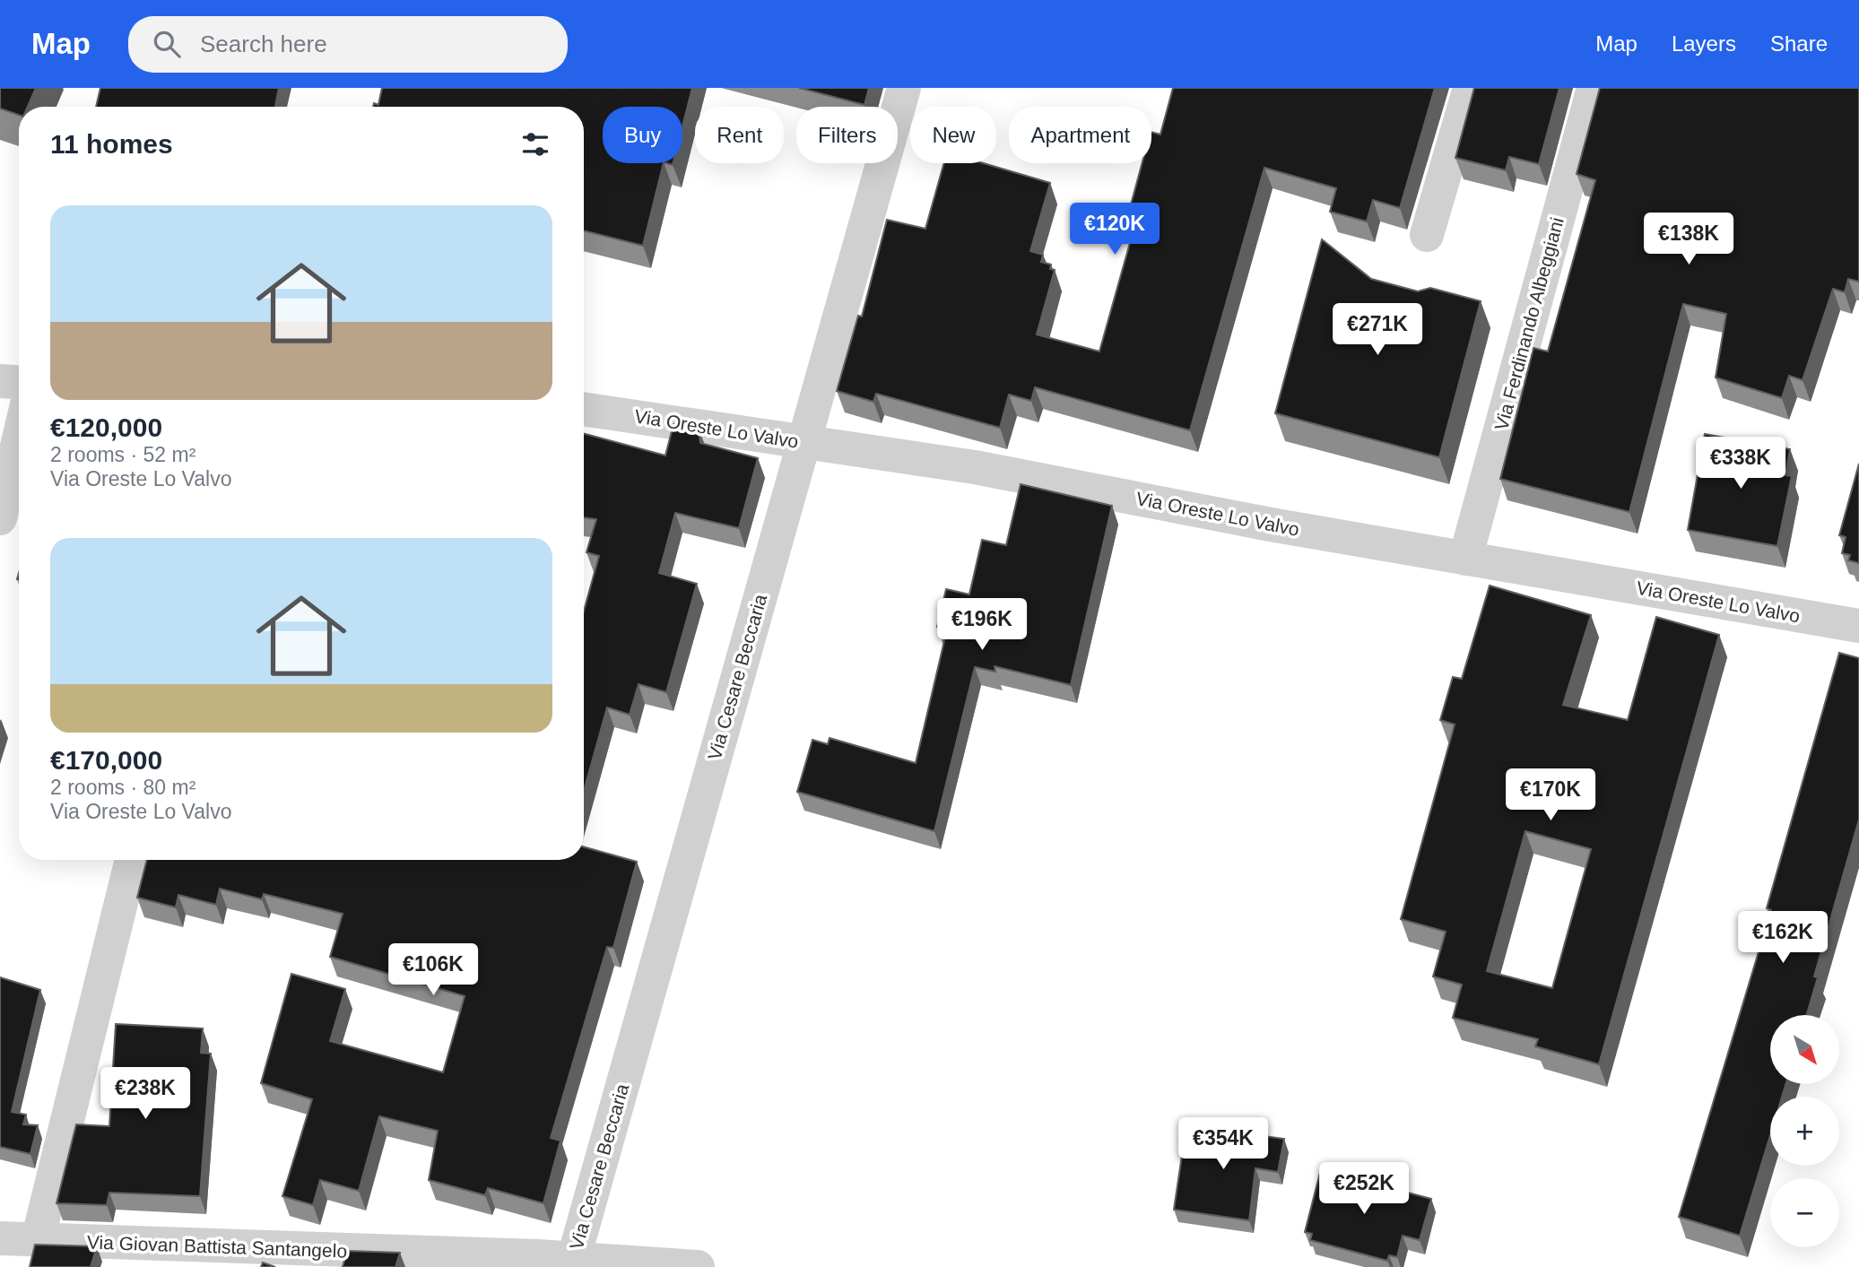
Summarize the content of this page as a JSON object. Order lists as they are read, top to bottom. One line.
{"streets":{"street":["Via Ferdinando Albeggiani","Via Oreste Lo Valvo","Via Cesare Beccaria","Via Giovan Battista Santangelo"]},"crossings":[["Via Ferdinando Albeggiani","Via Oreste Lo Valvo"],["Via Oreste Lo Valvo","Via Cesare Beccaria"],["Via Cesare Beccaria","Via Giovan Battista Santangelo"]],"north":"bottom right","page":{"header":"Map","search":"Search here","nav":["Map","Layers","Share"],"chip":["Buy","Rent","Filters","New","Apartment"],"heading":"11 homes","list":[{"name":"€120,000","note":"2 rooms · 52 m² · Via Oreste Lo Valvo"},{"name":"€170,000","note":"2 rooms · 80 m² · Via Oreste Lo Valvo"}],"price":["€120K","€138K","€271K","€338K","€196K","€170K","€162K","€106K","€238K","€354K","€252K"],"map_buttons":["+","−"]}}
